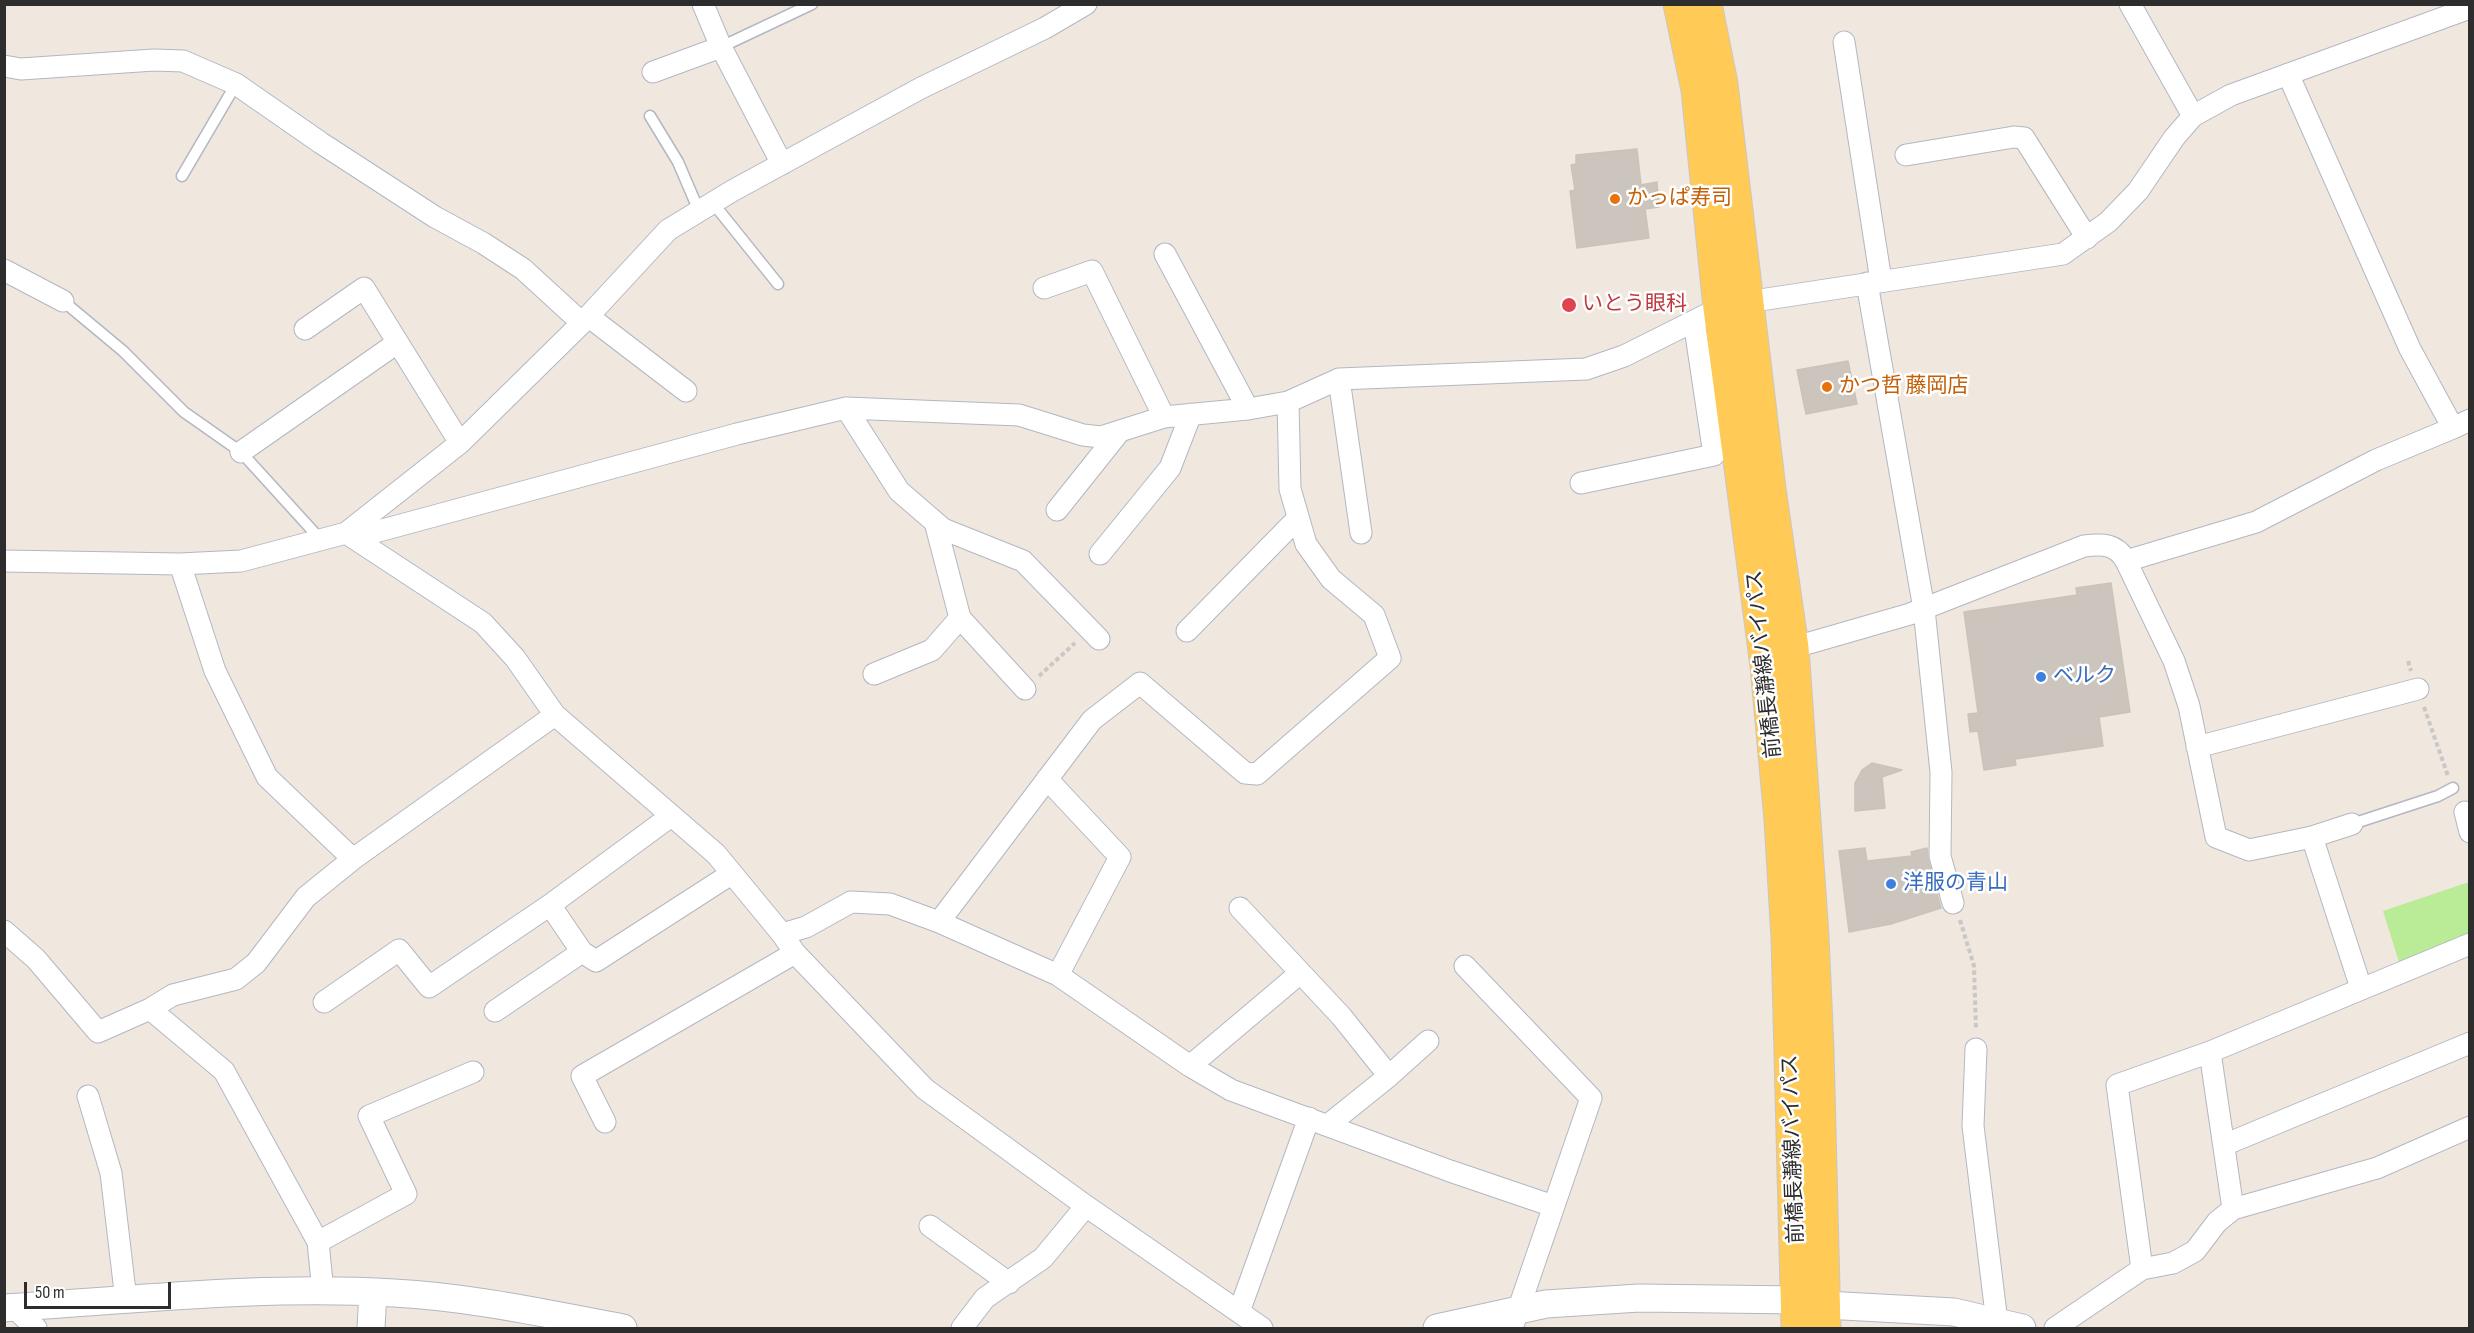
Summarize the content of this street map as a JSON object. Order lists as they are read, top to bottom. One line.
{"streets":{"main road":["前橋長瀞線バイパス"]},"places":["かっぱ寿司","いとう眼科","かつ哲 藤岡店","ベルク","洋服の青山"],"scale_bar":"50 m"}
